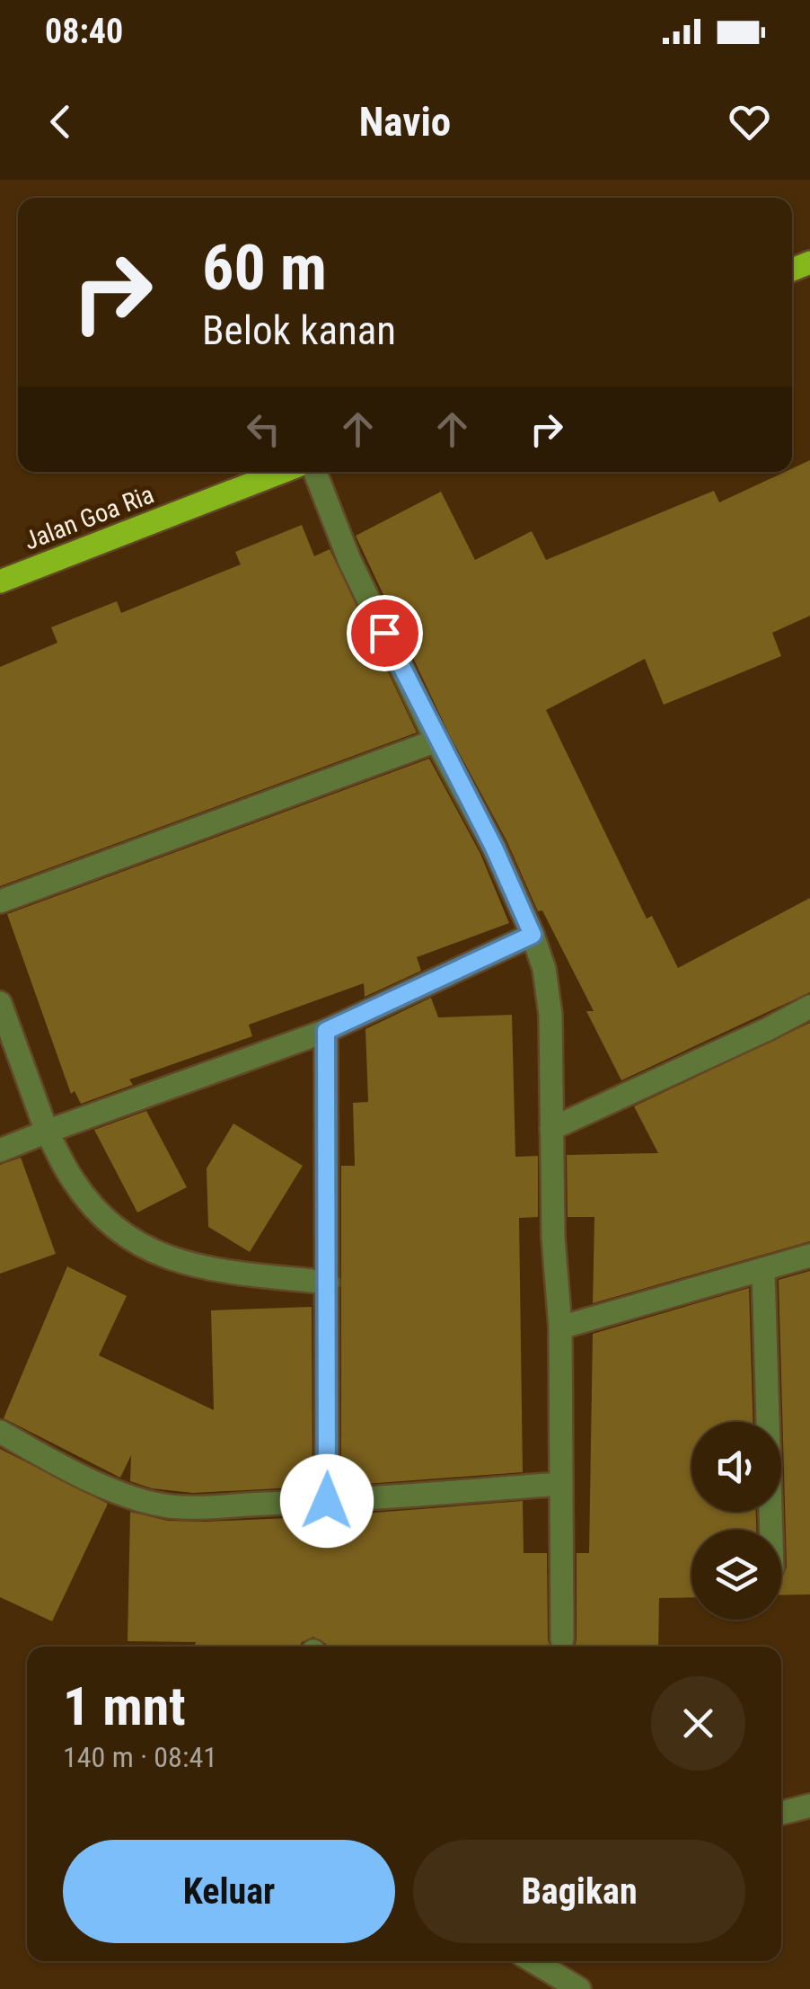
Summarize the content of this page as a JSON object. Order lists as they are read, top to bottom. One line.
{"streets":{"main road":["Jalan Goa Ria"]},"page":{"status":"08:40","header":"Navio","turn":["60 m","Belok kanan"],"heading":["1 mnt","140 m · 08:41"],"buttons":["Keluar","Bagikan"]}}
